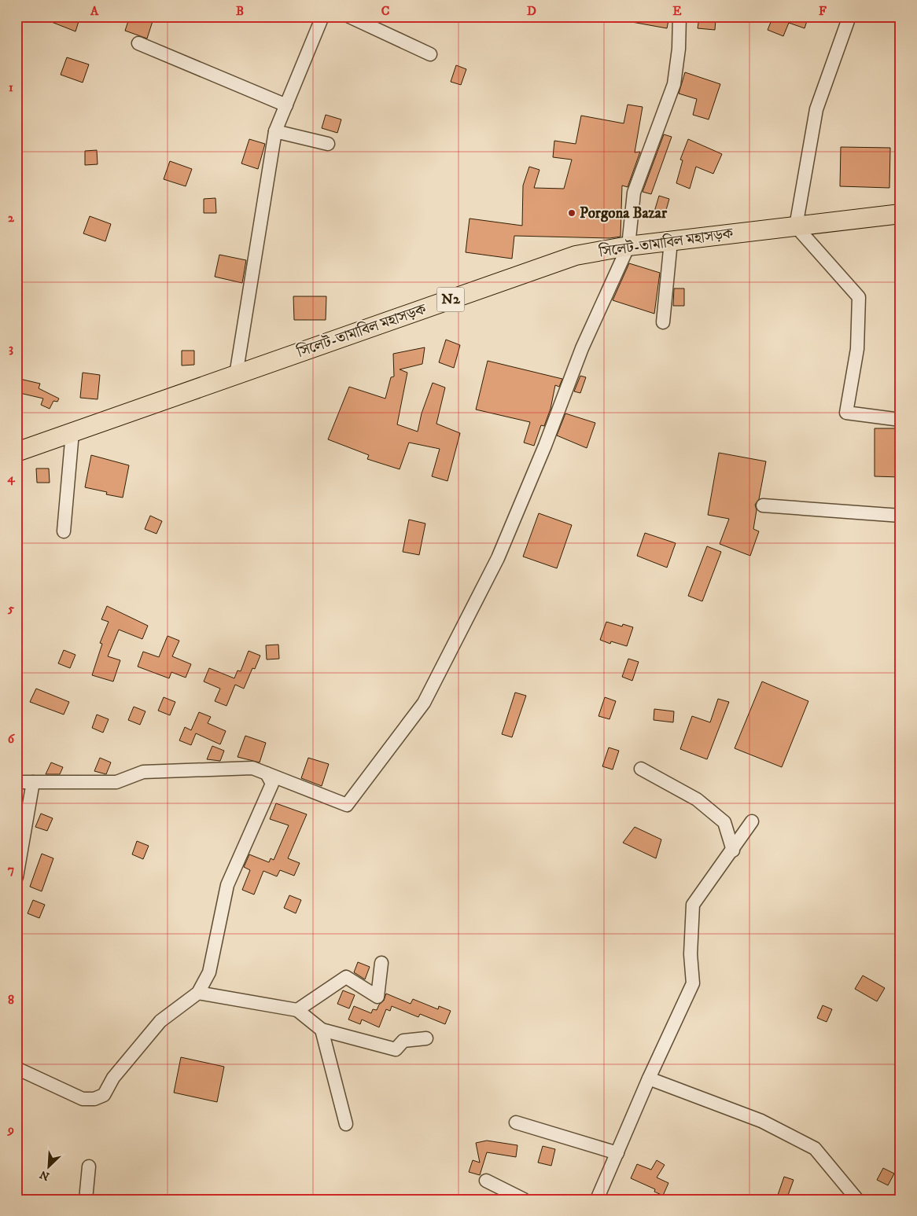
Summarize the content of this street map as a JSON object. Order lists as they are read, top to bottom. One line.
{"streets":{"highway":["সিলেট-তামাবিল মহাসড়ক","N2"]},"places":["Porgona Bazar"],"north":"bottom left","grid":{"columns":["A","B","C","D","E","F"],"rows":["1","2","3","4","5","6","7","8","9"]}}
